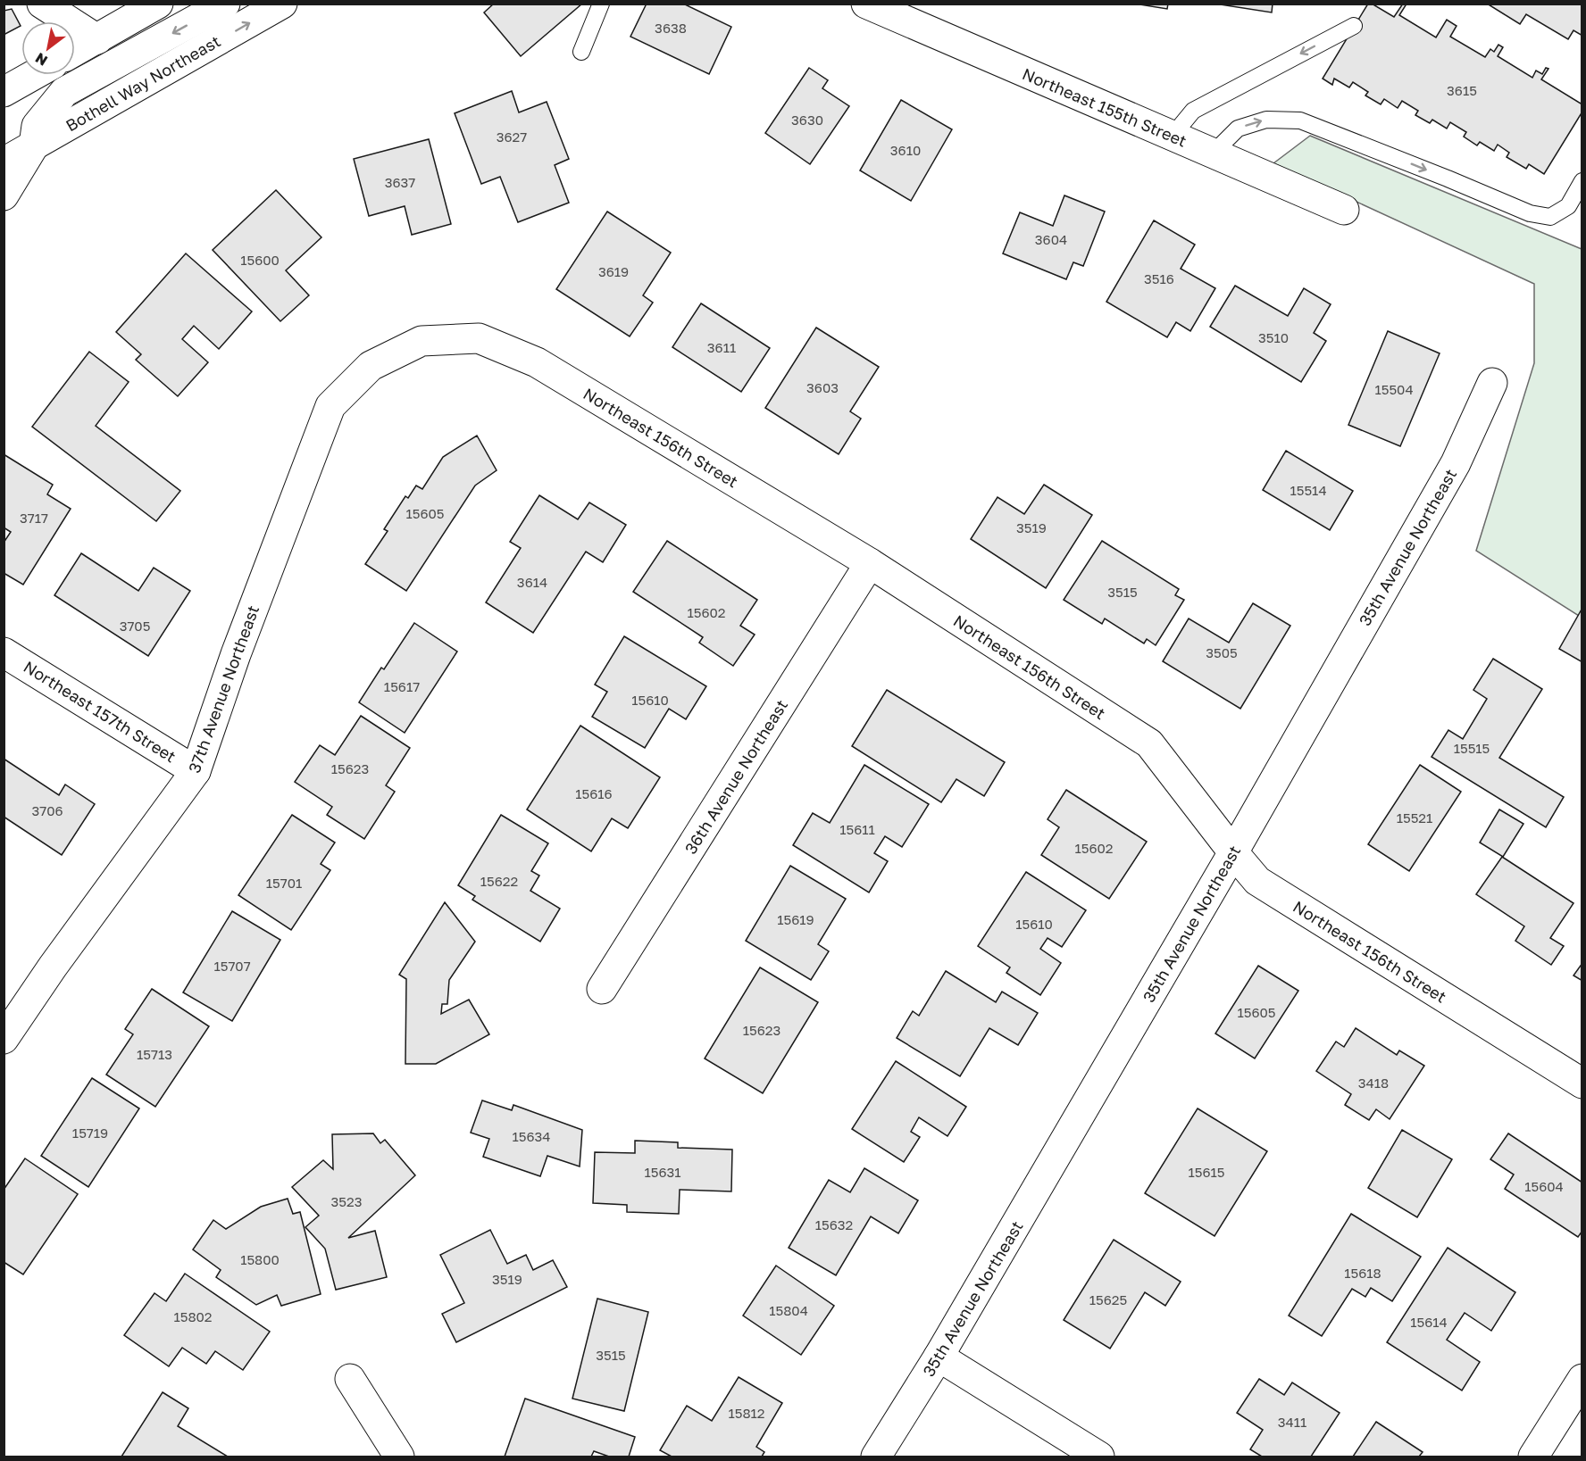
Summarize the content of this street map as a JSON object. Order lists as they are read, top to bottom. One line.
{"streets":{"street":["Bothell Way Northeast","Northeast 155th Street","Northeast 156th Street","35th Avenue Northeast","37th Avenue Northeast","Northeast 157th Street","36th Avenue Northeast"]},"crossings":[["Northeast 156th Street","35th Avenue Northeast"],["Northeast 156th Street","37th Avenue Northeast"],["Northeast 156th Street","36th Avenue Northeast"],["37th Avenue Northeast","Northeast 157th Street"]],"house_numbers":["3638","3615","3630","3627","3610","3637","3604","15600","3619","3516","3510","3611","3603","15504","15514","15605","3717","3519","3614","3515","15602","3705","3505","15617","15610","15515","15623","15616","3706","15521","15611","15602","15622","15701","15619","15610","15707","15605","15623","15713","3418","15719","15634","15631","15615","15604","3523","15632","15800","15618","3519","15625","15804","15802","15614","3515","15812","3411"],"north":"bottom left"}
